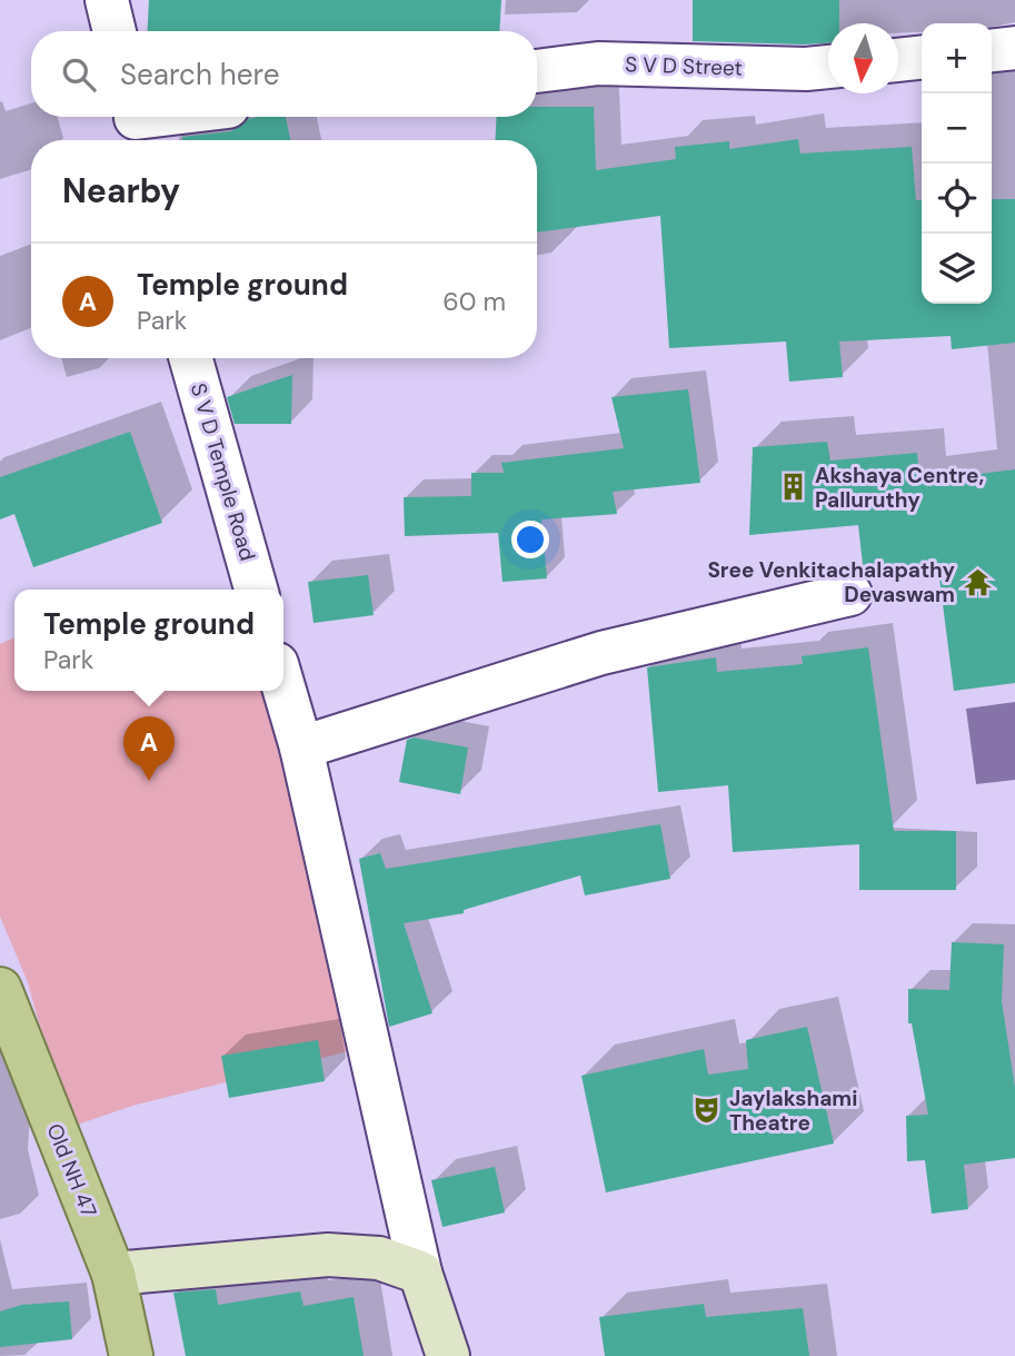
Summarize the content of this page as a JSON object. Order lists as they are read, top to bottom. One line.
{"streets":{"main road":["Old NH 47"],"street":["S V D Street","S V D Temple Road"]},"places":{"building":["Akshaya Centre, Palluruthy"],"temple":["Sree Venkitachalapathy Devaswam"],"theatre":["Jaylakshami Theatre"]},"north":"bottom","page":{"map_buttons":["+","−"],"search":"Search here","heading":"Nearby","list":[{"mark":"A","name":"Temple ground","note":"Park","value":"60 m"}],"popup":["Temple ground","Park"],"pins":"A"}}
